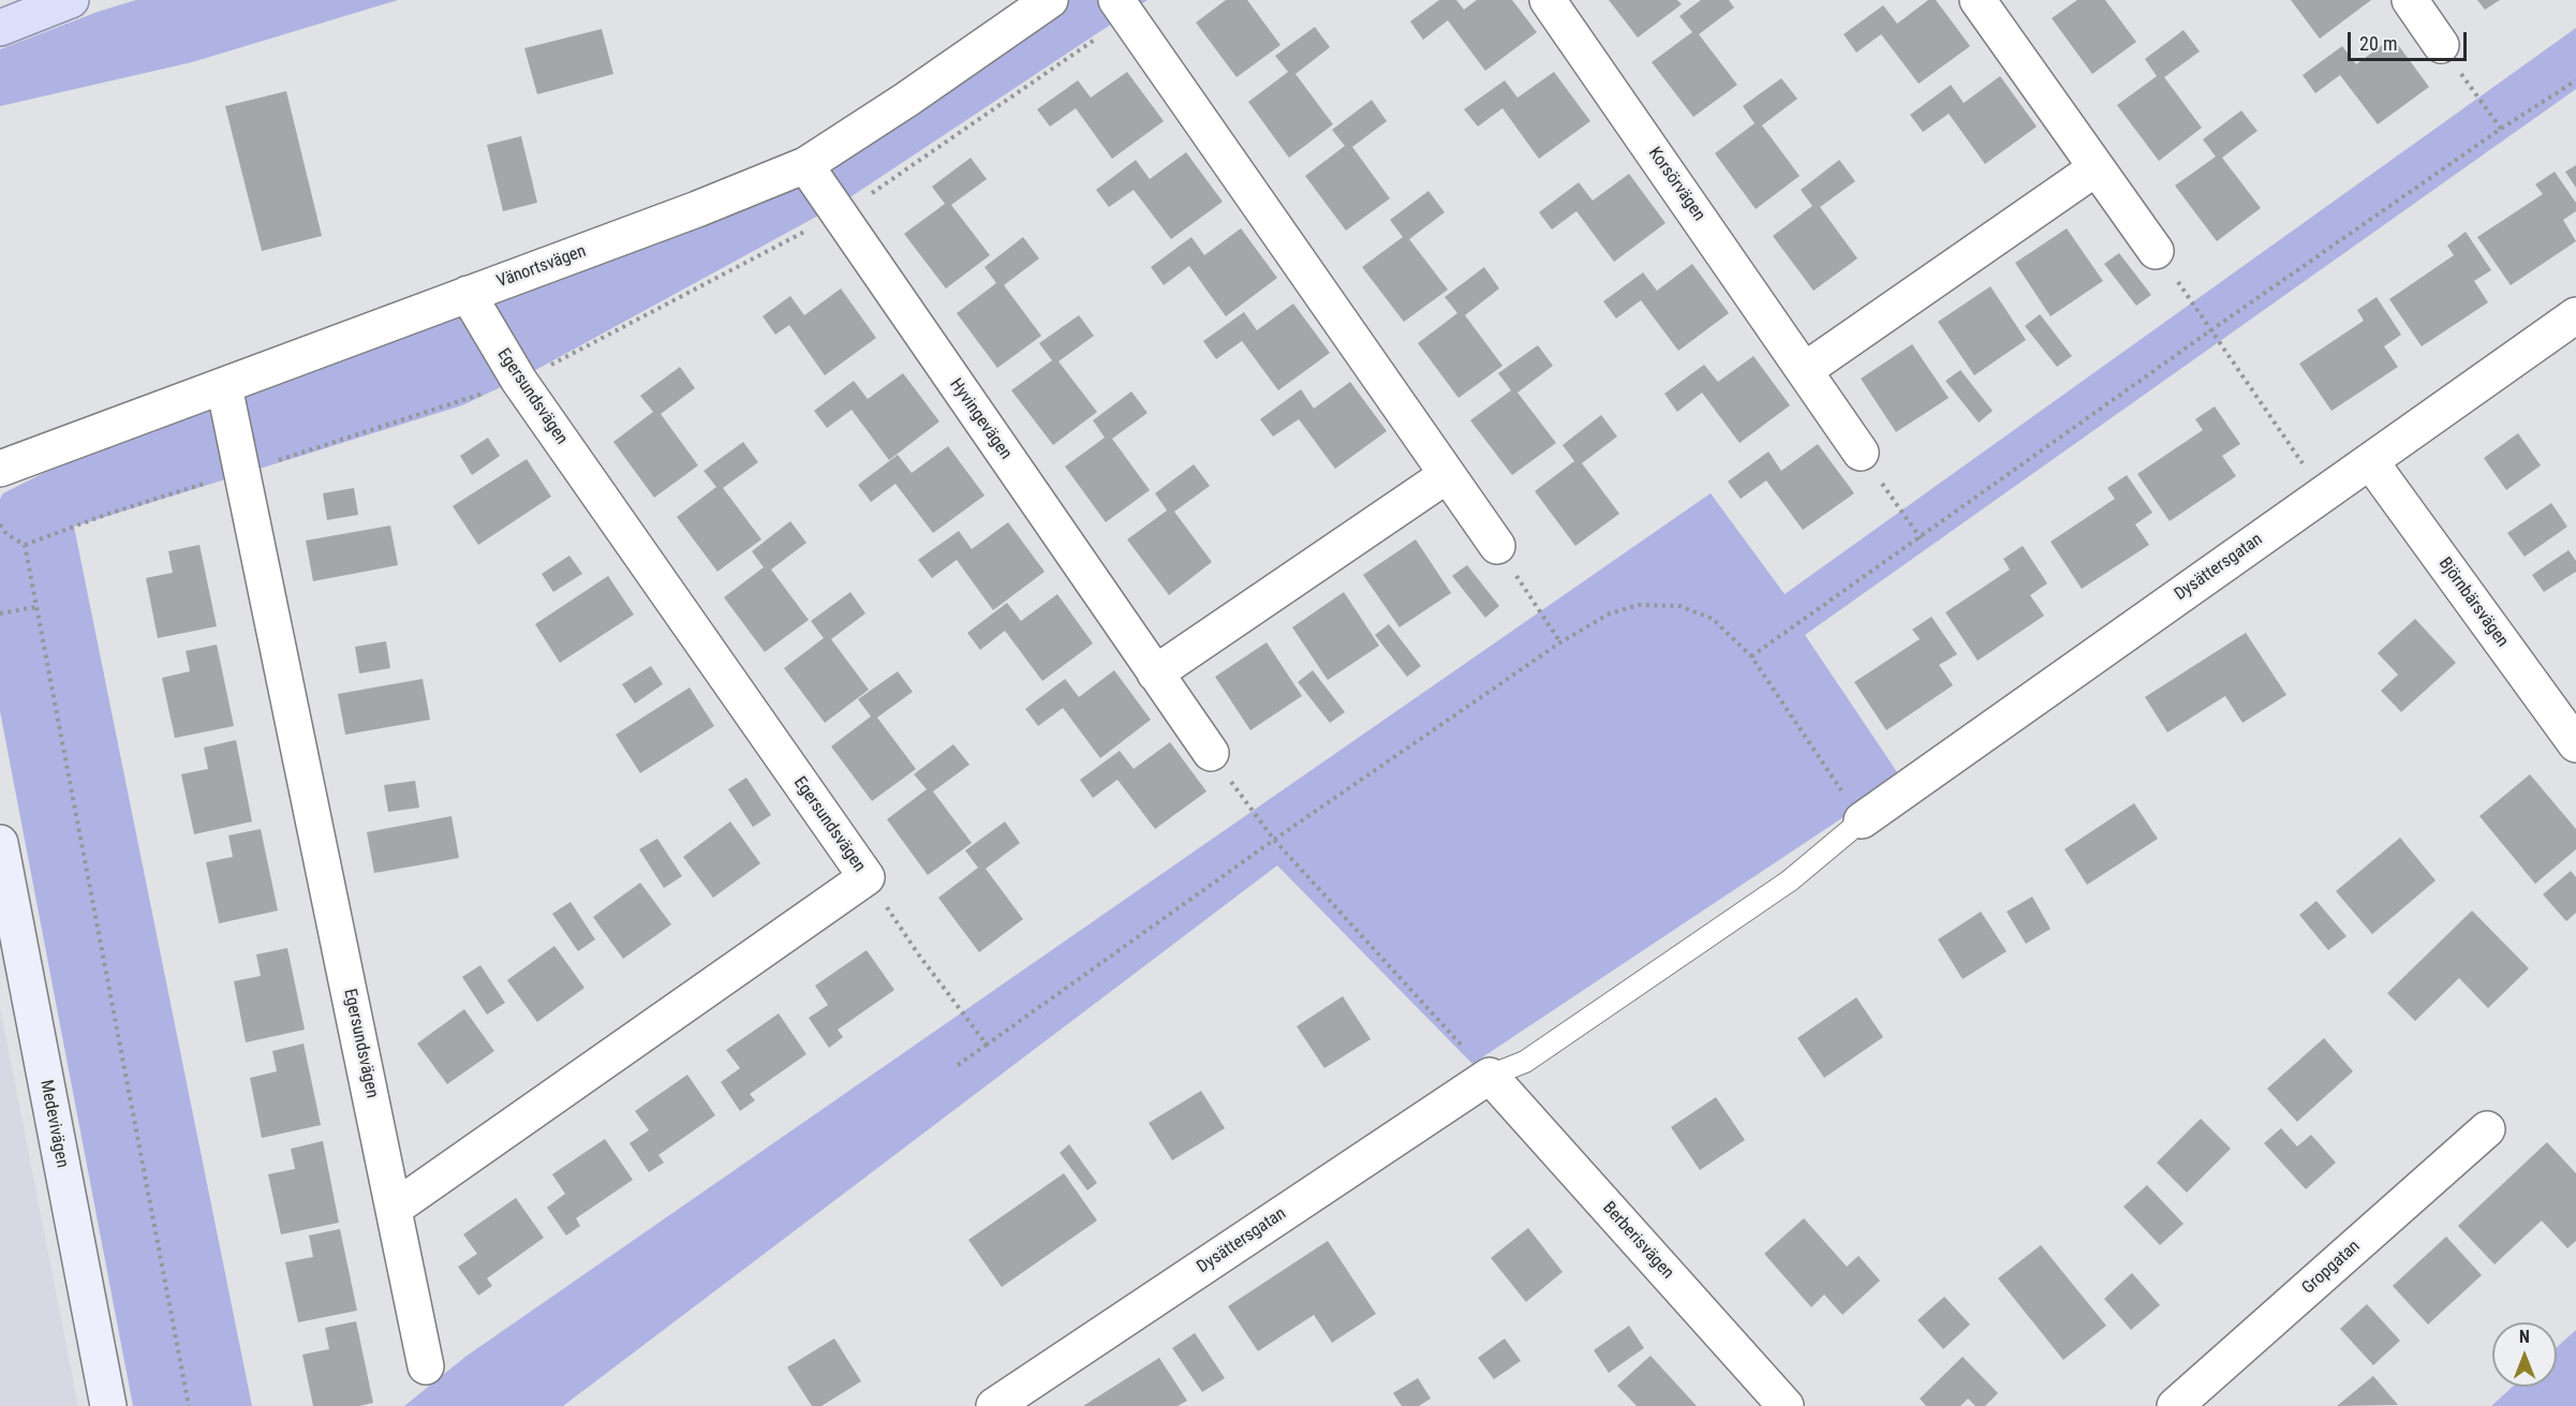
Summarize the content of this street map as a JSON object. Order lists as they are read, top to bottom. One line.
{"streets":{"street":["Korsörvägen","Vänortsvägen","Egersundsvägen","Hyvingevägen","Dysättersgatan","Björnbärsvägen","Medevivägen","Berberisvägen","Gropgatan"]},"crossings":[["Vänortsvägen","Egersundsvägen"],["Vänortsvägen","Hyvingevägen"],["Dysättersgatan","Björnbärsvägen"],["Dysättersgatan","Berberisvägen"]],"scale_bar":"20 m","north":"top"}
